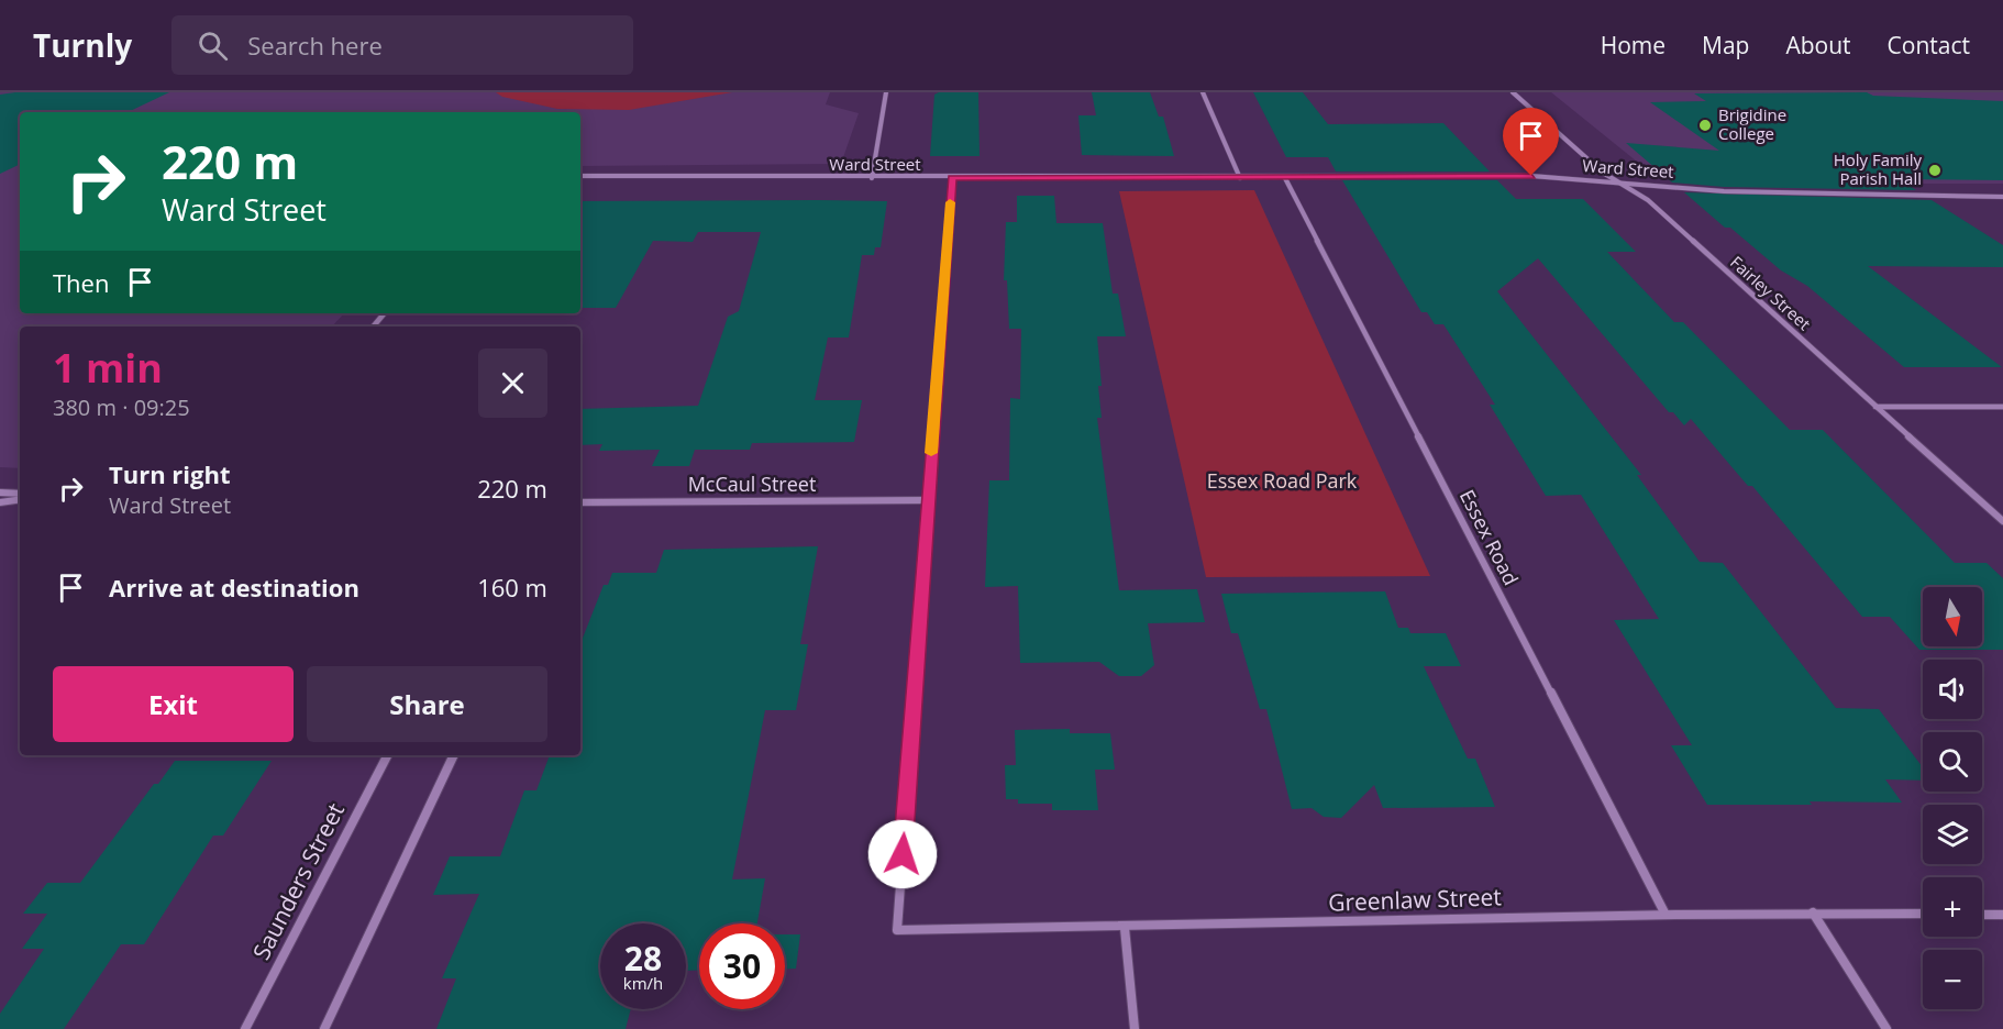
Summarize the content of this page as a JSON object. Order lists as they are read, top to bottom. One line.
{"streets":{"street":["Ward Street","Fairley Street","McCaul Street","Essex Road","Saunders Street","Greenlaw Street"]},"crossings":[["Ward Street","Fairley Street"],["Ward Street","Essex Road"],["McCaul Street","Greenlaw Street"],["Essex Road","Greenlaw Street"]],"parks":["Essex Road Park"],"places":["Brigidine College","Holy Family Parish Hall"],"north":"bottom","page":{"header":"Turnly","search":"Search here","nav":["Home","Map","About","Contact"],"turn":["220 m","Ward Street"],"then":"Then","heading":["1 min","380 m · 09:25"],"list":[{"name":"Turn right","note":"Ward Street","value":"220 m"},{"name":"Arrive at destination","value":"160 m"}],"map_buttons":["+","−"],"buttons":["Exit","Share"],"speed":"28 km/h","limit":"30"}}
